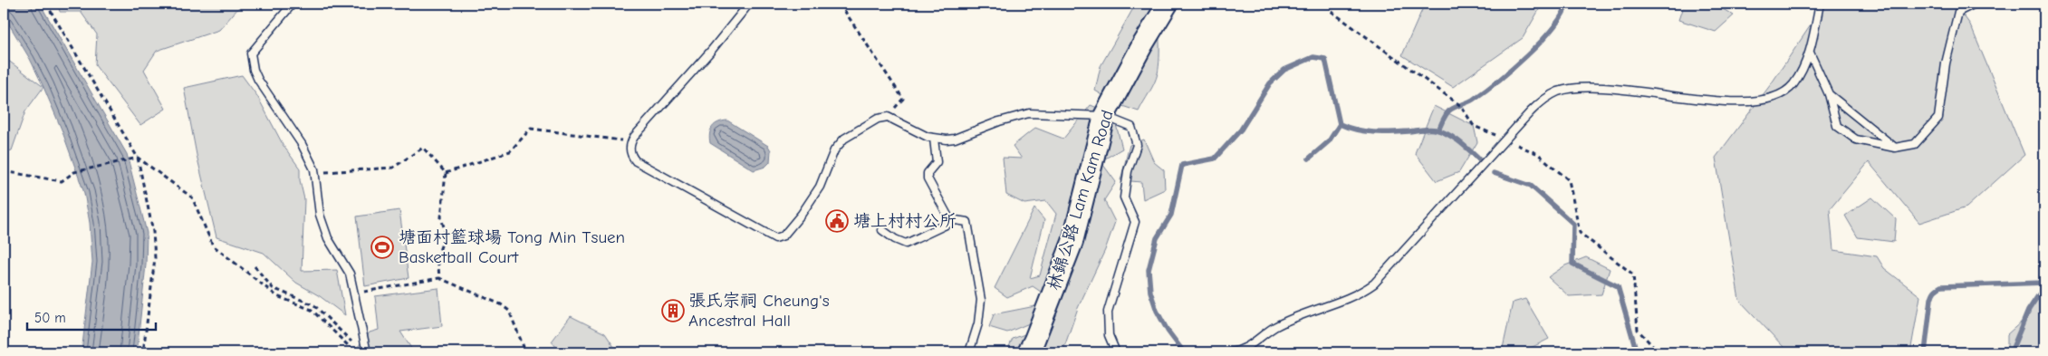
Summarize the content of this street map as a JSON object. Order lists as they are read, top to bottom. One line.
{"streets":{"main road":["林錦公路 Lam Kam Road"]},"places":{"public building":["塘上村村公所"],"sports":["塘面村籃球場 Tong Min Tsuen Basketball Court"],"building":["張氏宗祠 Cheung's Ancestral Hall"]},"scale_bar":"50 m"}
